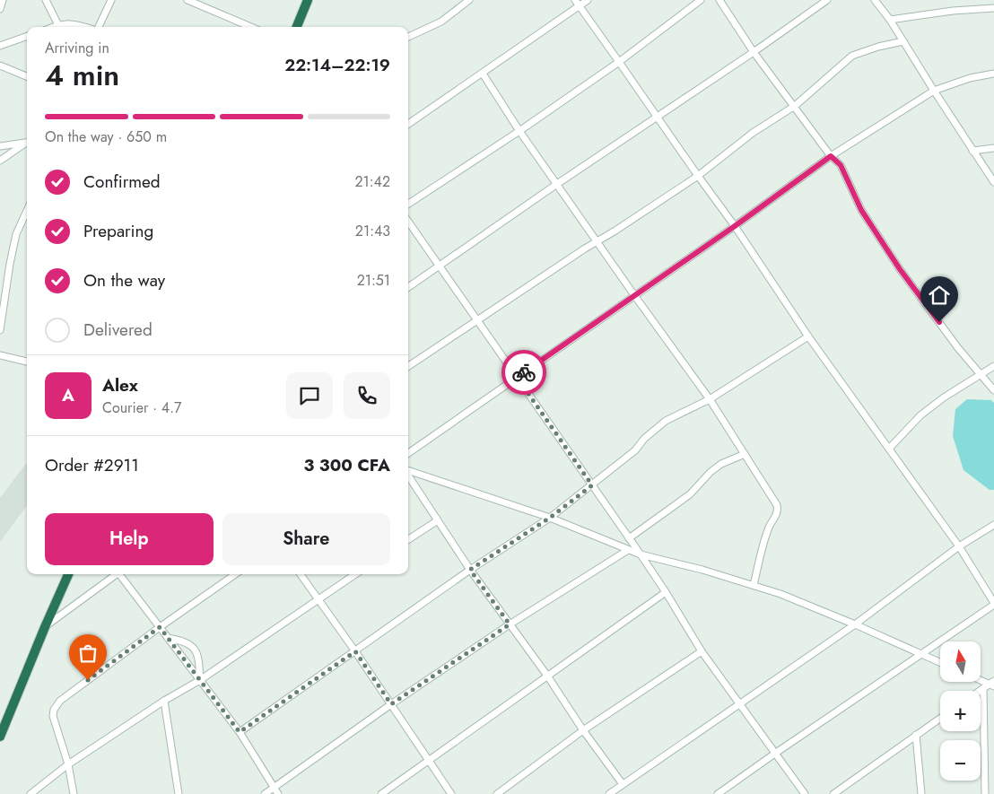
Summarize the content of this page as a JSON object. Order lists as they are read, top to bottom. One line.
{"north":"top","page":{"heading":["4 min","Arriving in","22:14–22:19"],"panel":["Alex","Courier · 4.7","Order #2911","3 300 CFA"],"bar":"On the way · 650 m","list":[["Confirmed","21:42"],["Preparing","21:43"],["On the way","21:51"],"Delivered"],"round":"A","buttons":["Help","Share"],"map_buttons":["+","−"]}}
